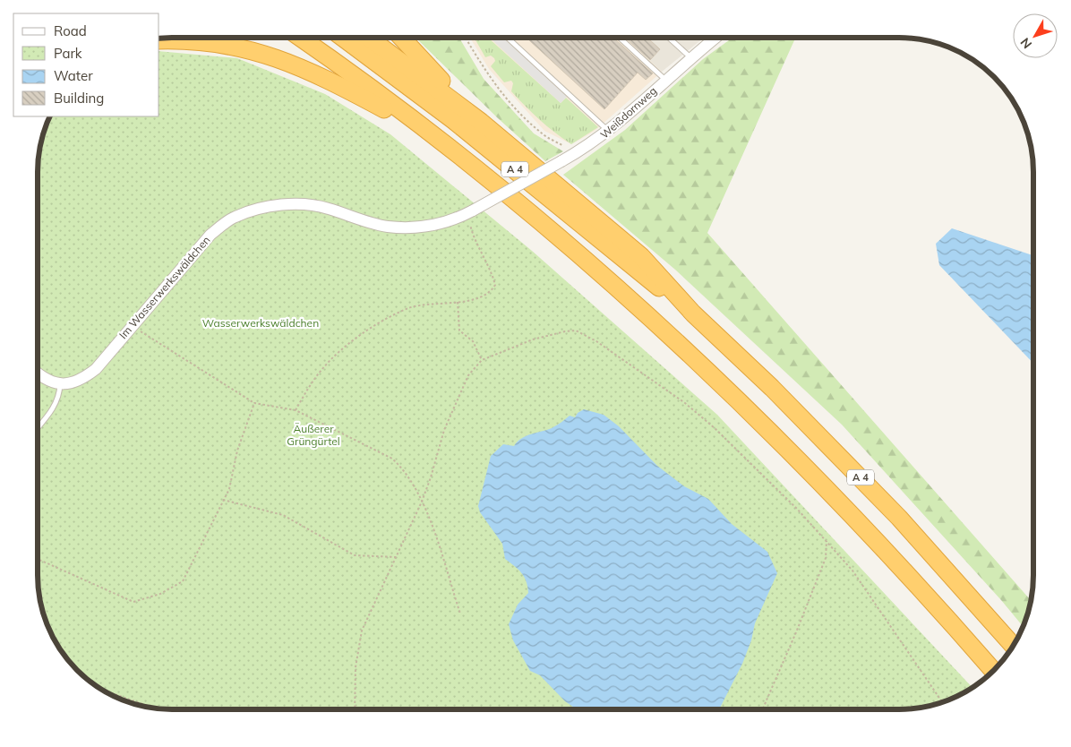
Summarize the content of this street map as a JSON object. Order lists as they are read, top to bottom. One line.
{"streets":{"highway":["A 4"],"street":["Weißdornweg","Im Wasserwerkswäldchen"]},"crossings":[["Weißdornweg","Im Wasserwerkswäldchen"]],"parks":["Wasserwerkswäldchen","Äußerer Grüngürtel"],"legend":["Road","Park","Water","Building"],"north":"bottom left"}
